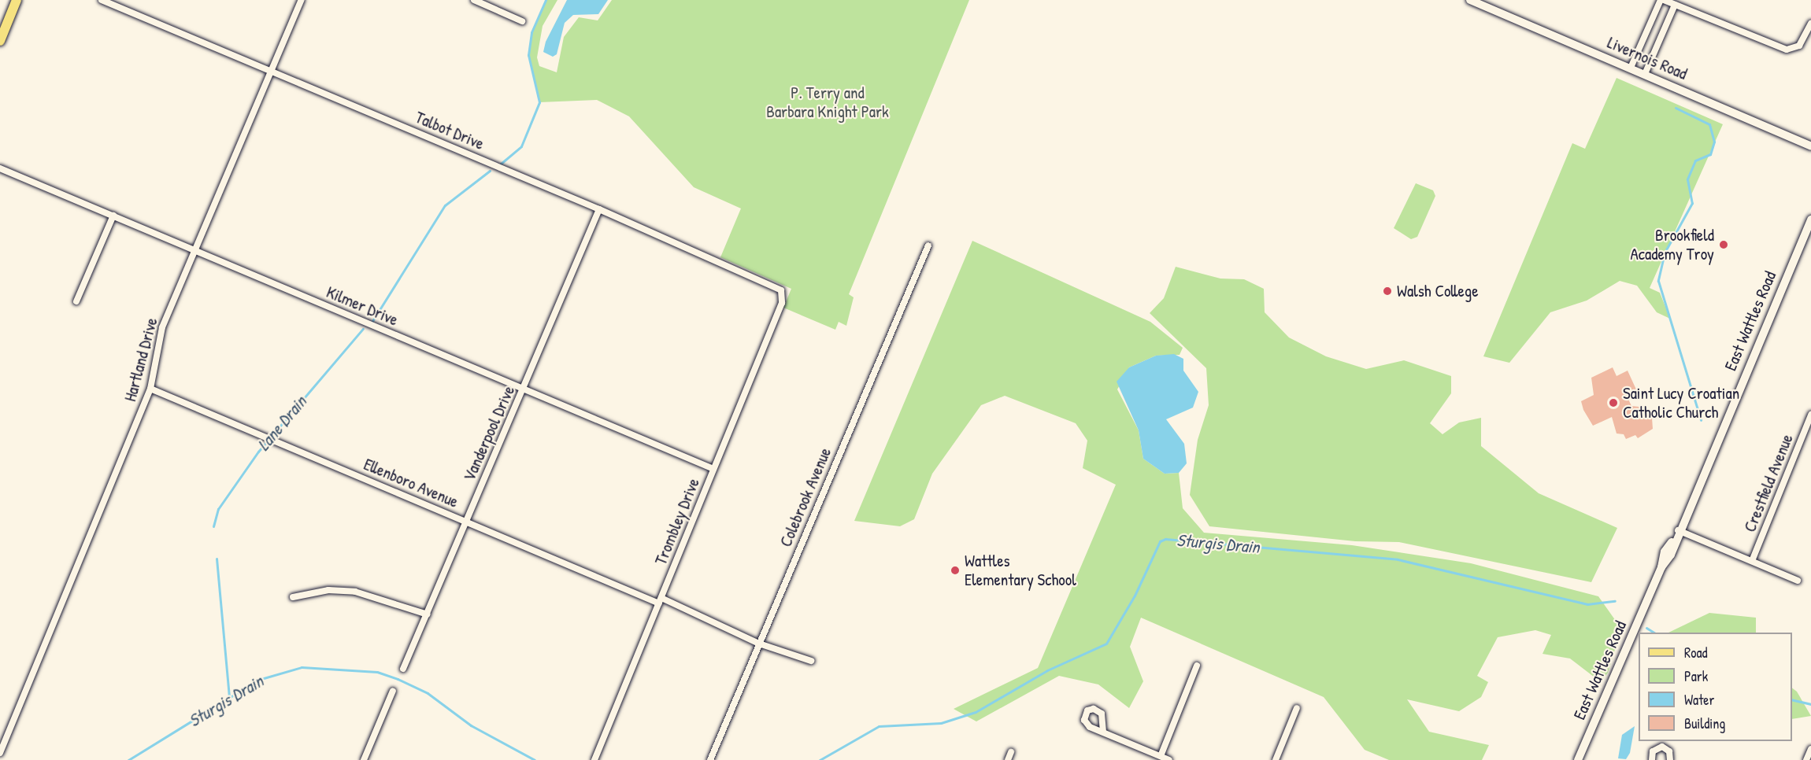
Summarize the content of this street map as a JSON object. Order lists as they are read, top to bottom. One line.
{"streets":{"main road":["Livernois Road","East Wattles Road"],"street":["Talbot Drive","Kilmer Drive","Hartland Drive","Vanderpool Drive","Ellenboro Avenue","Crestfield Avenue","Colebrook Avenue","Trombley Drive"]},"crossings":[["Talbot Drive","Hartland Drive"],["Talbot Drive","Vanderpool Drive"],["Talbot Drive","Trombley Drive"],["Kilmer Drive","Hartland Drive"],["Kilmer Drive","Vanderpool Drive"],["Kilmer Drive","Trombley Drive"],["Hartland Drive","Ellenboro Avenue"],["Vanderpool Drive","Ellenboro Avenue"],["Ellenboro Avenue","Colebrook Avenue"],["Ellenboro Avenue","Trombley Drive"]],"water":["Lane Drain","Sturgis Drain"],"parks":["P. Terry and Barbara Knight Park"],"places":["Brookfield Academy Troy","Walsh College","Saint Lucy Croatian Catholic Church","Wattles Elementary School"],"legend":["Road","Park","Water","Building"]}
